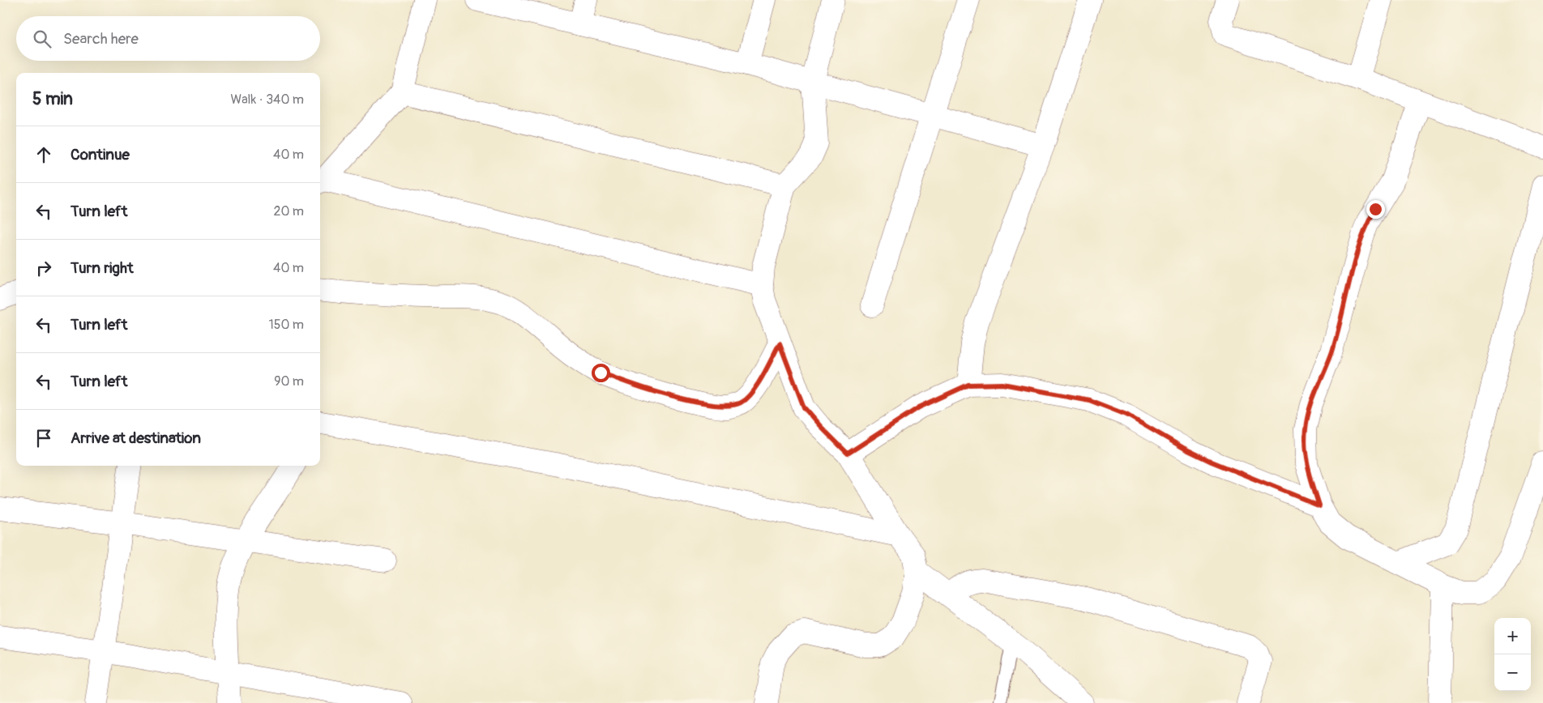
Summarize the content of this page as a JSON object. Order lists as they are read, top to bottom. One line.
{"page":{"search":"Search here","heading":["5 min","Walk · 340 m"],"list":[["Continue","40 m"],["Turn left","20 m"],["Turn right","40 m"],["Turn left","150 m"],["Turn left","90 m"],"Arrive at destination"],"map_buttons":["+","−"]}}
